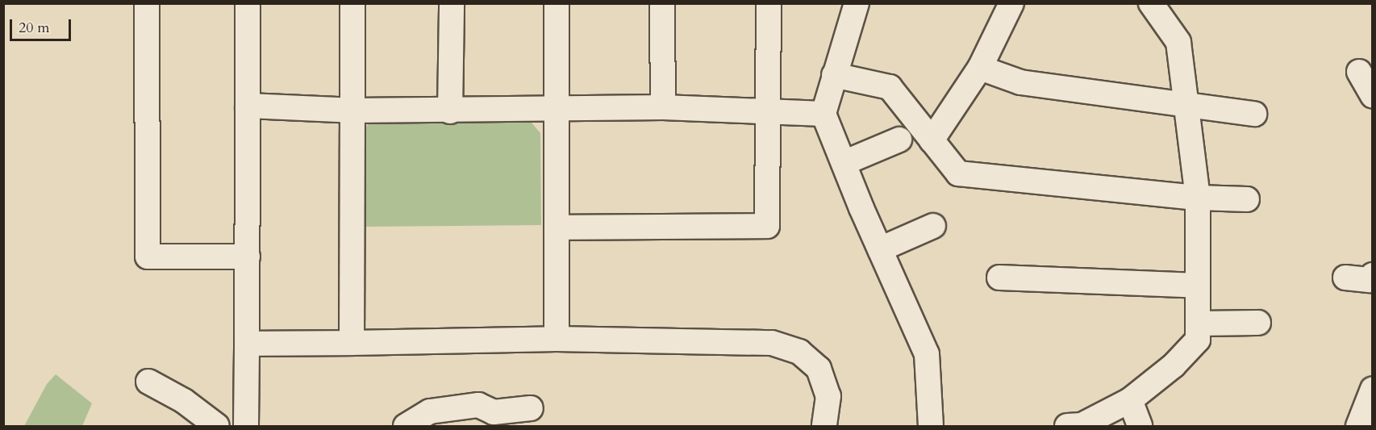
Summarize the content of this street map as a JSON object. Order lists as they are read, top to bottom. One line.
{"scale_bar":"20 m"}
